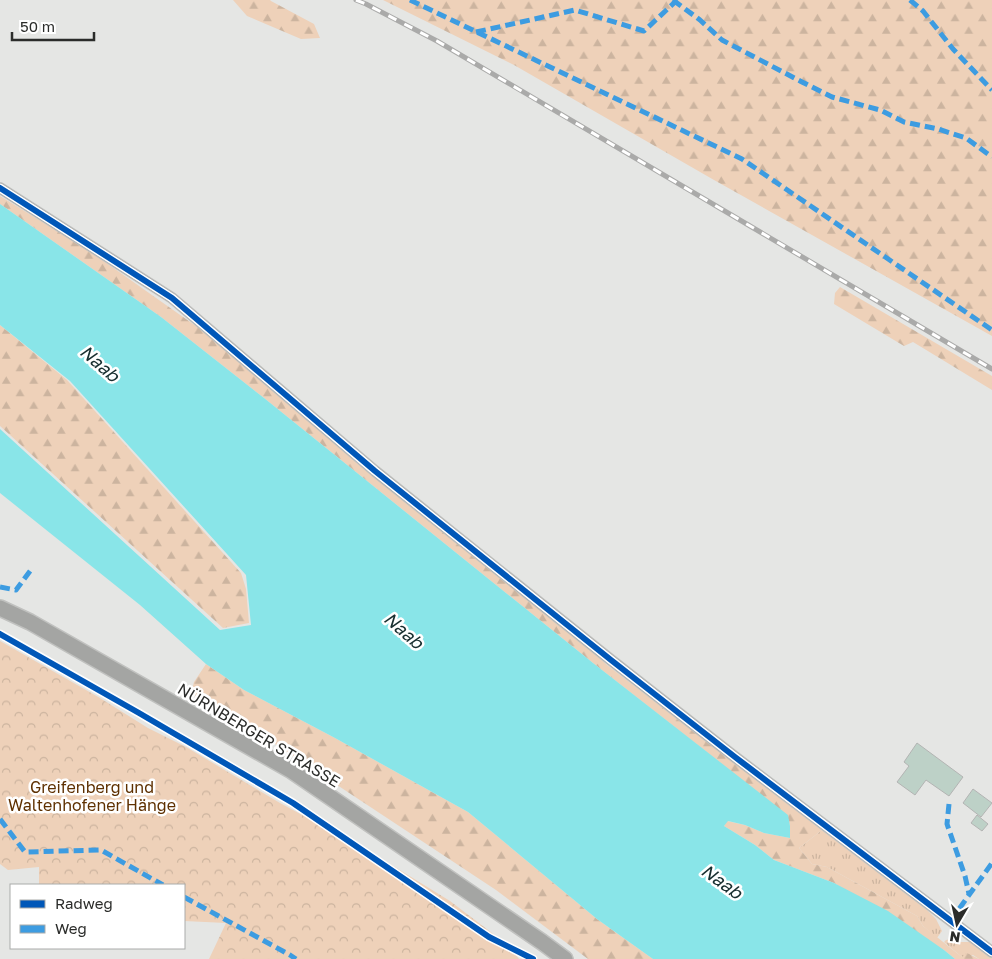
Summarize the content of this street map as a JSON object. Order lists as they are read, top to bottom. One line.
{"streets":{"main road":["NÜRNBERGER STRASSE"]},"water":["Naab"],"parks":["Greifenberg und Waltenhofener Hänge"],"legend":["Radweg","Weg"],"scale_bar":"50 m","north":"bottom"}
